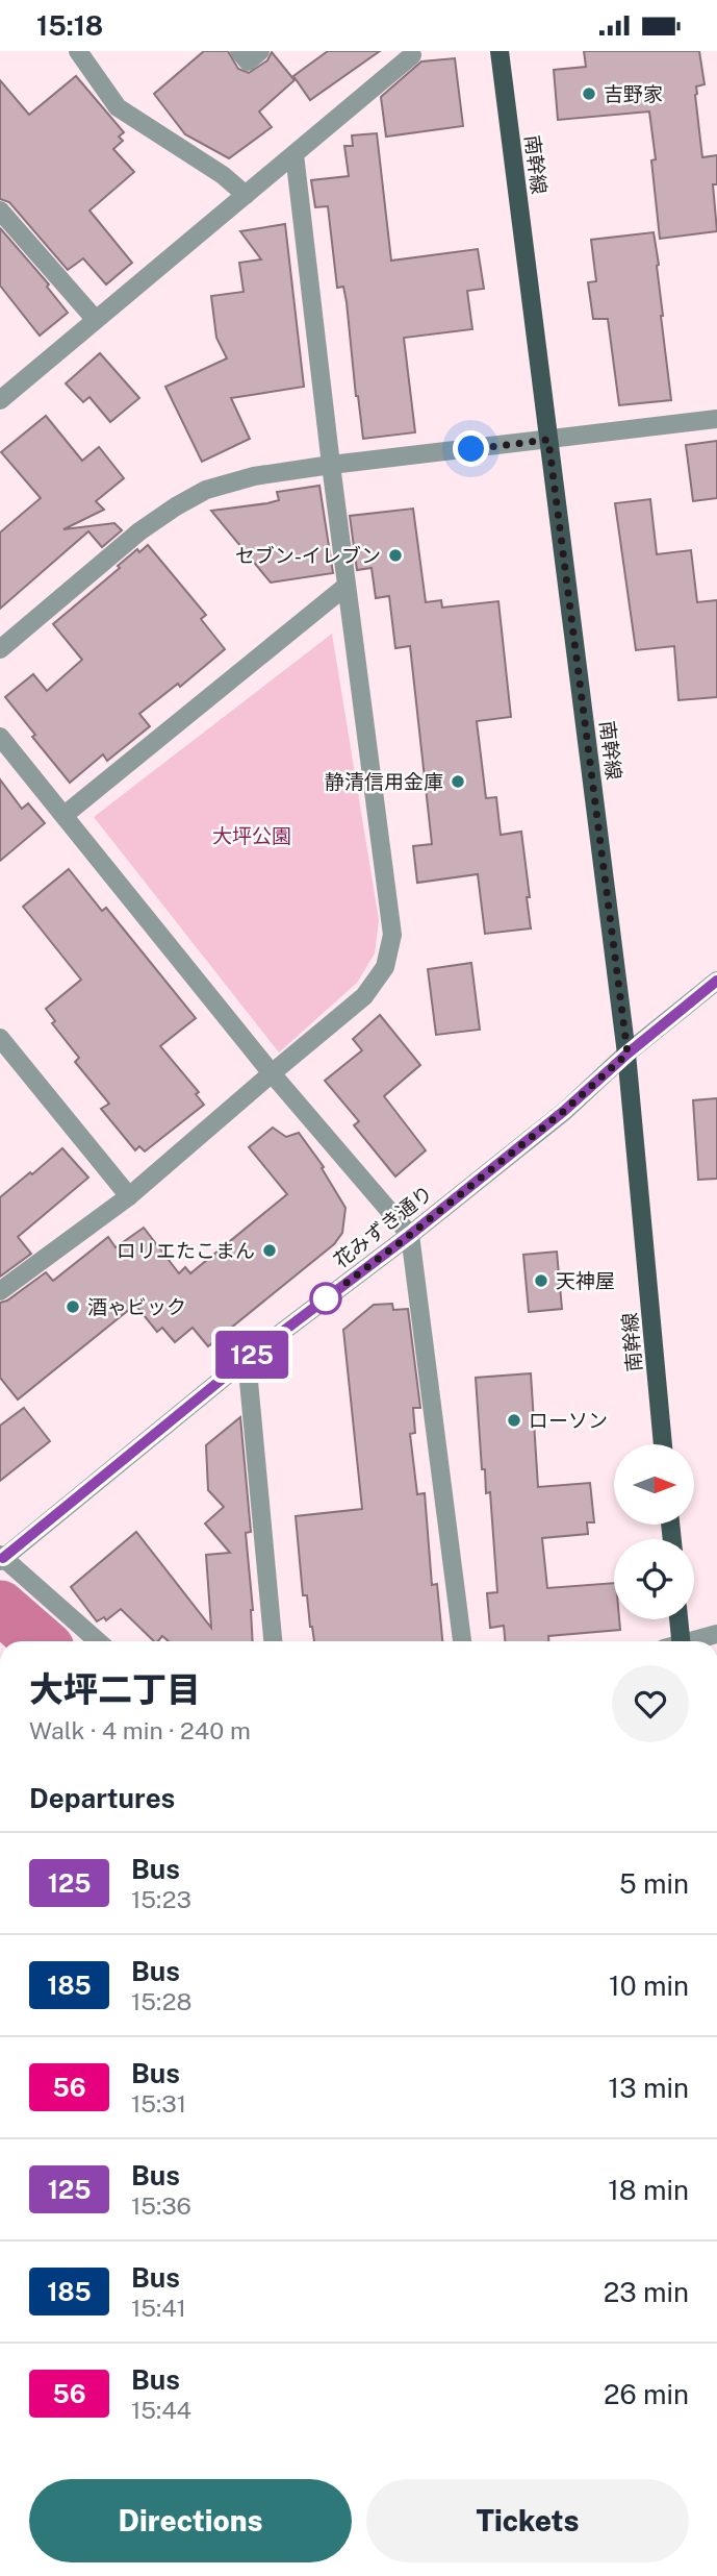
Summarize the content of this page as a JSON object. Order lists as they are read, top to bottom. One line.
{"streets":{"main road":["南幹線"],"street":["花みずき通り"]},"crossings":[["南幹線","花みずき通り"]],"parks":["大坪公園"],"places":["吉野家","セブン-イレブン","静清信用金庫","ロリエたこまん","天神屋","酒ゃビック","ローソン"],"lines":["bus line 125"],"north":"right","page":{"status":"15:18","on_map":"125","heading":[["大坪二丁目","Walk · 4 min · 240 m"],"Departures"],"list":[{"mark":"125","name":"Bus","note":"15:23","value":"5 min"},{"mark":"185","name":"Bus","note":"15:28","value":"10 min"},{"mark":"56","name":"Bus","note":"15:31","value":"13 min"},{"mark":"125","name":"Bus","note":"15:36","value":"18 min"},{"mark":"185","name":"Bus","note":"15:41","value":"23 min"},{"mark":"56","name":"Bus","note":"15:44","value":"26 min"}],"buttons":["Directions","Tickets"]}}
